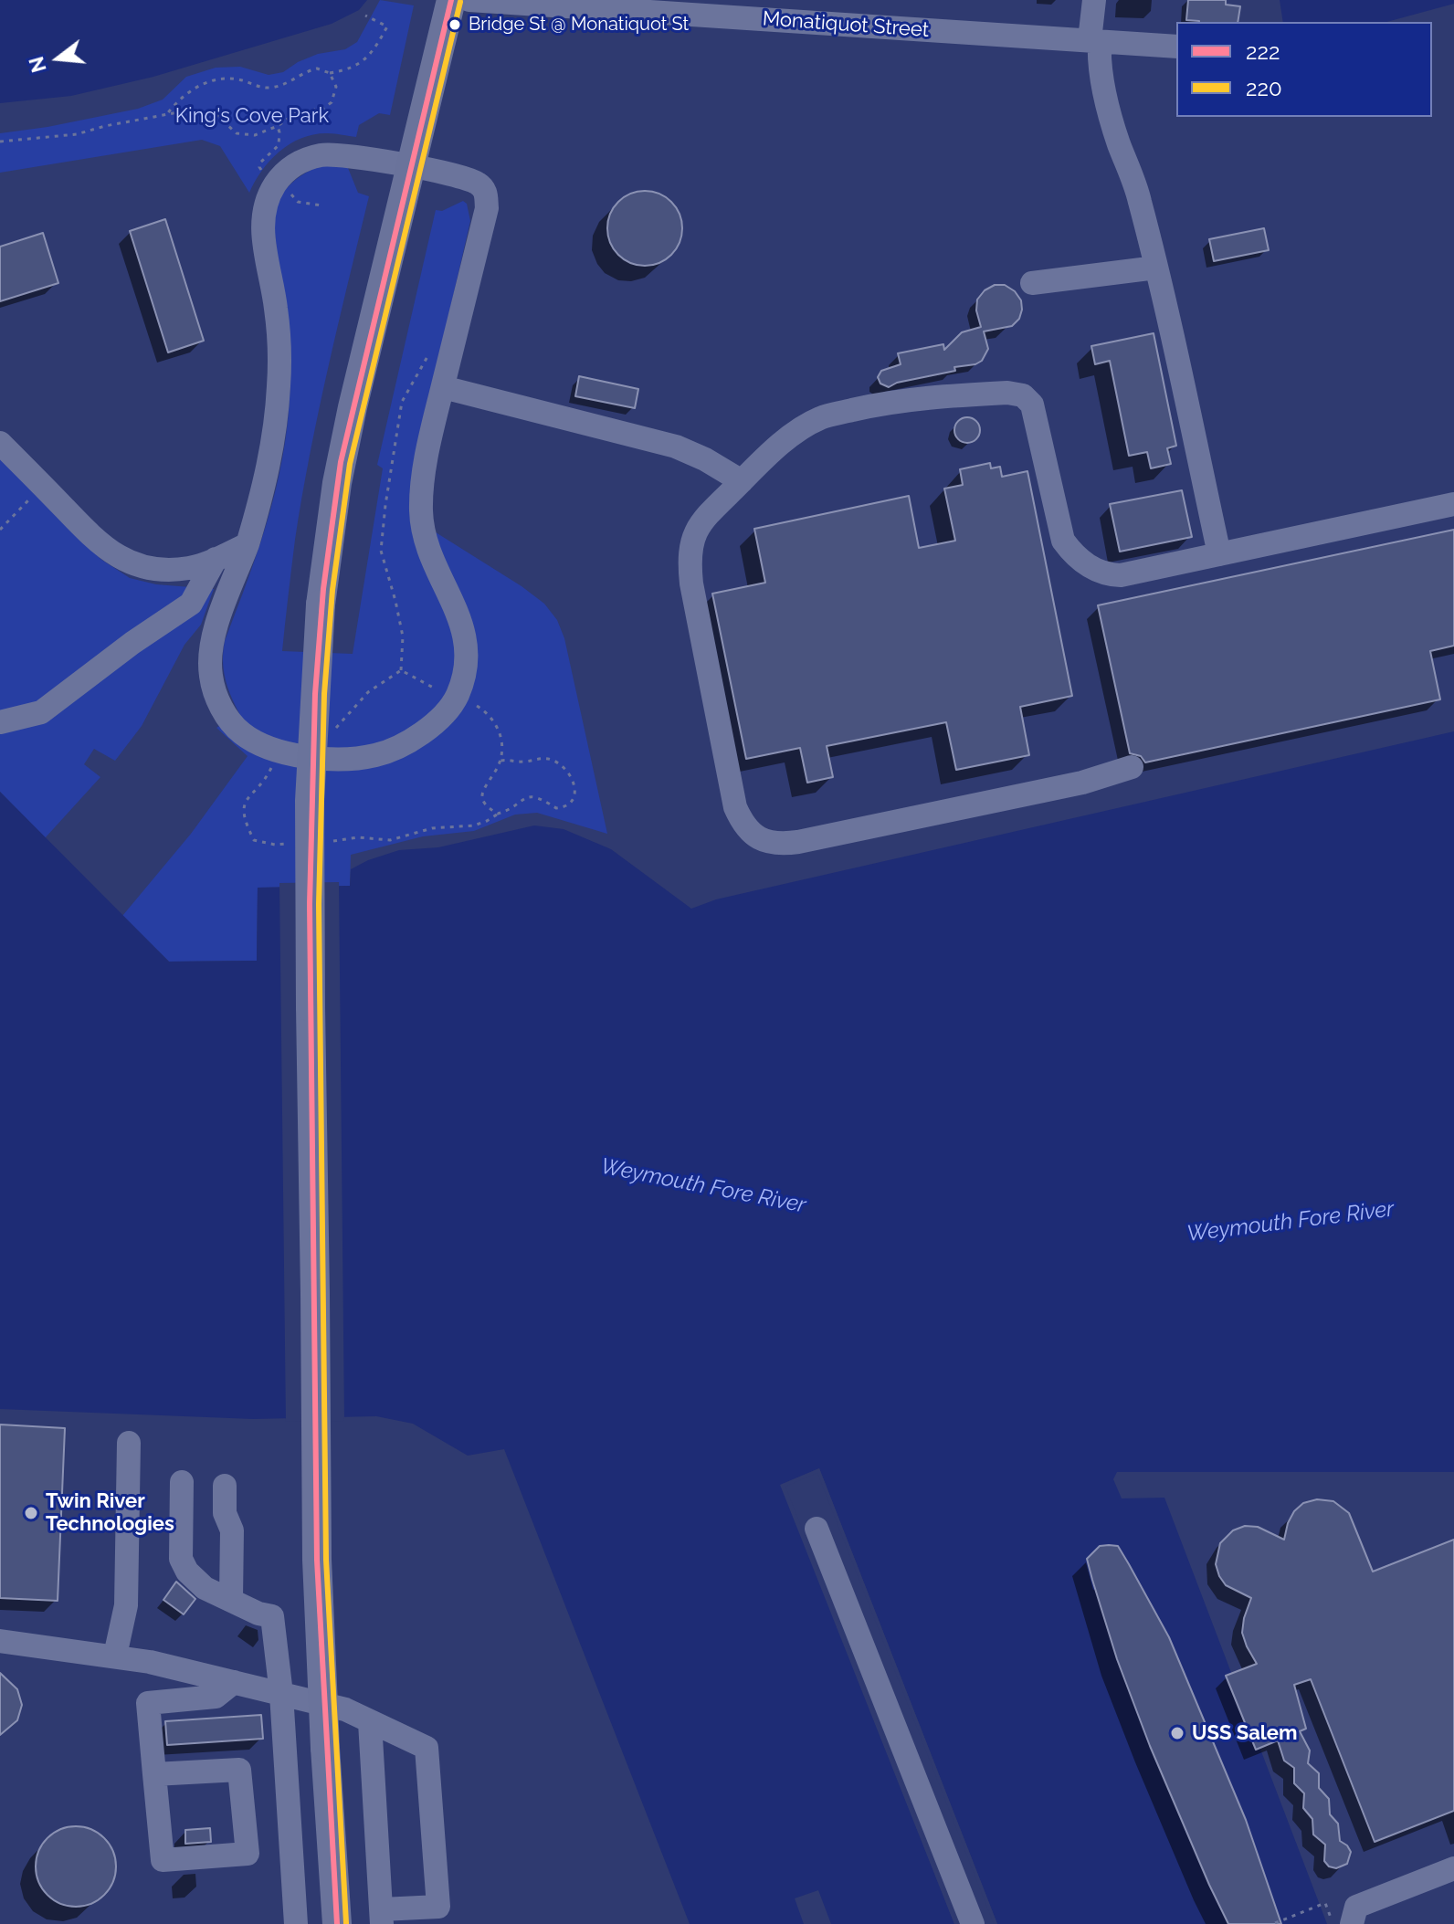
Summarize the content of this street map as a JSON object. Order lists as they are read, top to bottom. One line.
{"streets":{"street":["Monatiquot Street"]},"water":["Weymouth Fore River"],"parks":["King's Cove Park"],"places":["Bridge St @ Monatiquot St","Twin River Technologies","USS Salem"],"lines":["transit line 222","transit line 220"],"legend":["222","220"],"north":"left"}
